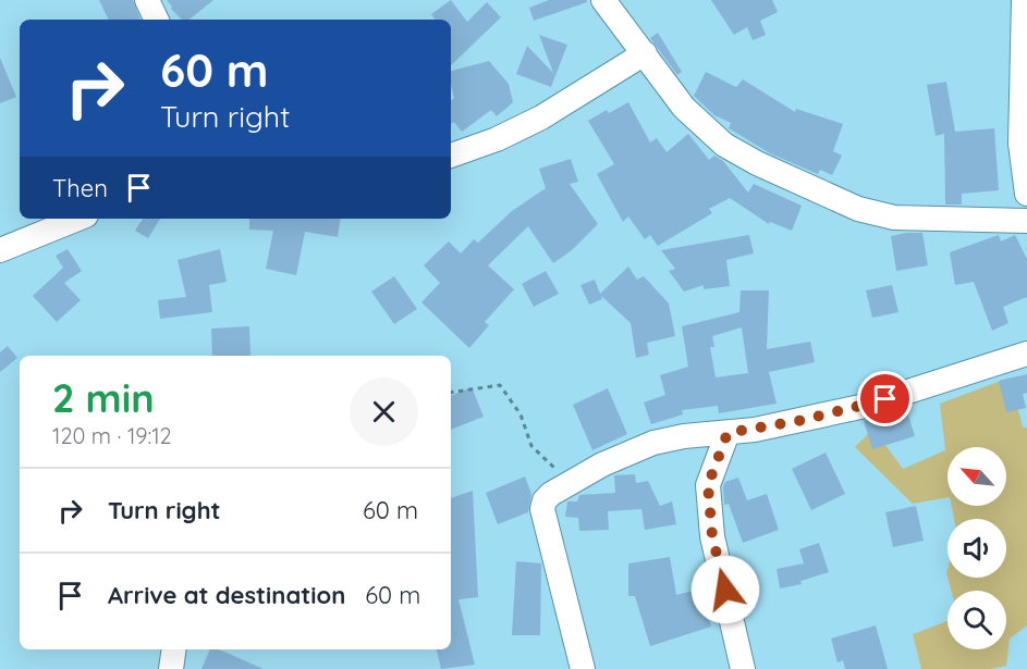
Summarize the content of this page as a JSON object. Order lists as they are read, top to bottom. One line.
{"north":"top left","page":{"turn":["60 m","Turn right"],"then":"Then","heading":["2 min","120 m · 19:12"],"list":[{"name":"Turn right","value":"60 m"},{"name":"Arrive at destination","value":"60 m"}]}}
